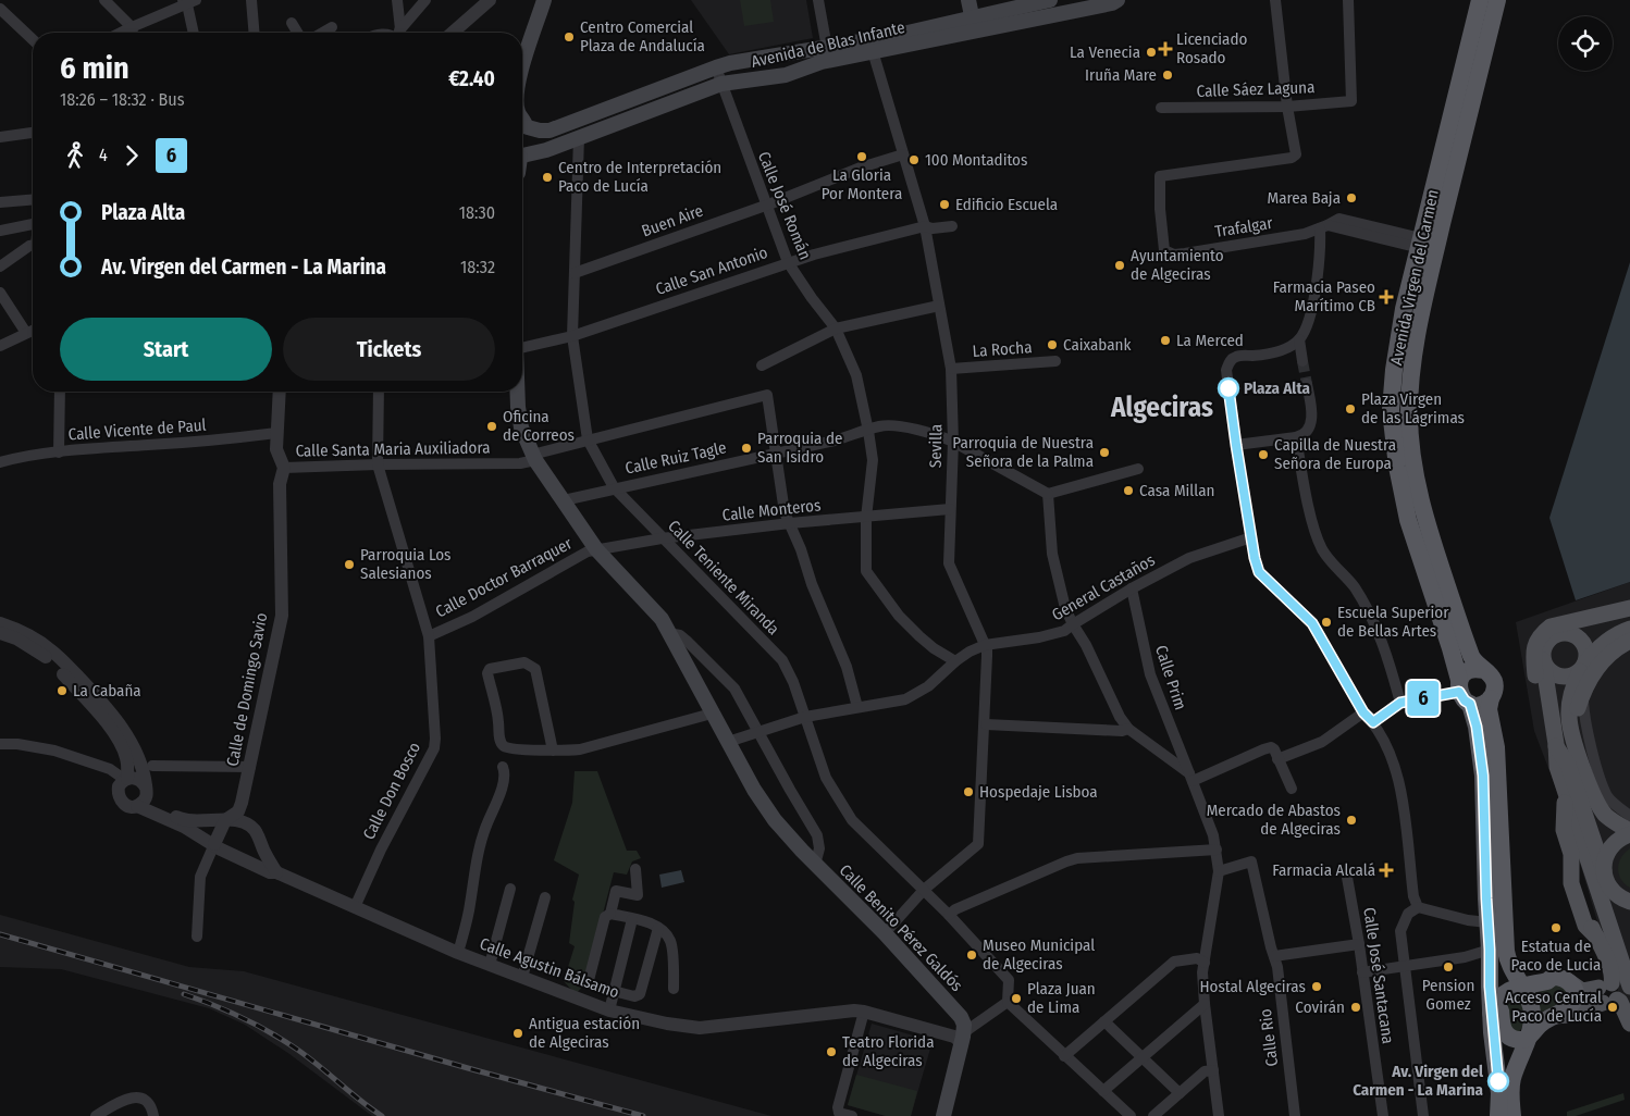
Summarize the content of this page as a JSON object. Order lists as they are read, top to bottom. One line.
{"streets":{"highway":["Avenida Virgen del Carmen"],"main road":["Avenida de Blas Infante","Calle Benito Pérez Galdós"],"street":["Calle Sáez Laguna","Calle José Román","Buen Aire","Trafalgar","Calle San Antonio","La Rocha","Calle Vicente de Paul","Sevilla","Calle Santa Maria Auxiliadora","Calle Ruiz Tagle","Calle Monteros","Calle Doctor Barraquer","Calle Teniente Miranda","General Castaños","Calle Prim","Calle de Domingo Savio","Calle Don Bosco","Calle Agustin Bálsamo","Calle José Santacana","Calle Rio"]},"crossings":[["Avenida de Blas Infante","Calle José Román"],["Avenida de Blas Infante","Sevilla"],["Avenida de Blas Infante","Calle Teniente Miranda"],["Calle Sáez Laguna","Trafalgar"],["Calle José Román","Buen Aire"],["Calle José Román","Calle San Antonio"],["Calle José Román","Calle Ruiz Tagle"],["Calle José Román","Calle Monteros"],["Calle José Román","General Castaños"],["Buen Aire","Sevilla"],["Buen Aire","Calle Teniente Miranda"],["Trafalgar","Avenida Virgen del Carmen"],["Calle San Antonio","Sevilla"],["Calle San Antonio","Calle Teniente Miranda"],["La Rocha","Sevilla"],["Sevilla","Calle Ruiz Tagle"],["Sevilla","Calle Monteros"],["Sevilla","Calle Teniente Miranda"],["Sevilla","General Castaños"],["Calle Santa Maria Auxiliadora","Calle Ruiz Tagle"],["Calle Santa Maria Auxiliadora","Calle Teniente Miranda"],["Calle Santa Maria Auxiliadora","Calle de Domingo Savio"],["Calle Santa Maria Auxiliadora","Calle Don Bosco"],["Calle Ruiz Tagle","Calle Teniente Miranda"],["Calle Monteros","Calle Doctor Barraquer"],["Calle Monteros","Calle Teniente Miranda"],["Calle Doctor Barraquer","Calle Don Bosco"],["Calle Teniente Miranda","General Castaños"],["General Castaños","Calle Prim"],["General Castaños","Calle Benito Pérez Galdós"],["Calle Prim","Calle Rio"],["Calle de Domingo Savio","Calle Agustin Bálsamo"],["Calle Don Bosco","Calle Agustin Bálsamo"],["Calle Benito Pérez Galdós","Calle Agustin Bálsamo"]],"districts":["Algeciras"],"places":{"other":["Centro Comercial Plaza de Andalucía","La Venecia","Iruña Mare","La Gloria Por Montera","100 Montaditos","Centro de Interpretación Paco de Lucía","Marea Baja","Edificio Escuela","Ayuntamiento de Algeciras","La Merced","Caixabank","Plaza Alta","Plaza Virgen de las Lágrimas","Oficina de Correos","Parroquia de San Isidro","Parroquia de Nuestra Señora de la Palma","Capilla de Nuestra Señora de Europa","Casa Millan","Parroquia Los Salesianos","Escuela Superior de Bellas Artes","La Cabaña","Hospedaje Lisboa","Mercado de Abastos de Algeciras","Estatua de Paco de Lucia","Museo Municipal de Algeciras","Pension Gomez","Hostal Algeciras","Plaza Juan de Lima","Covirán","Acceso Central Paco de Lucía","Antigua estación de Algeciras","Teatro Florida de Algeciras","Av. Virgen del Carmen - La Marina"],"health":["Licenciado Rosado","Farmacia Paseo Marítimo CB","Farmacia Alcalá"]},"lines":["bus line 6"],"page":{"on_map":"6","heading":["6 min","18:26 – 18:32 · Bus","€2.40"],"legs":["4","6"],"list":[{"name":"Plaza Alta","value":"18:30"},{"name":"Av. Virgen del Carmen - La Marina","value":"18:32"}],"buttons":["Start","Tickets"]}}
